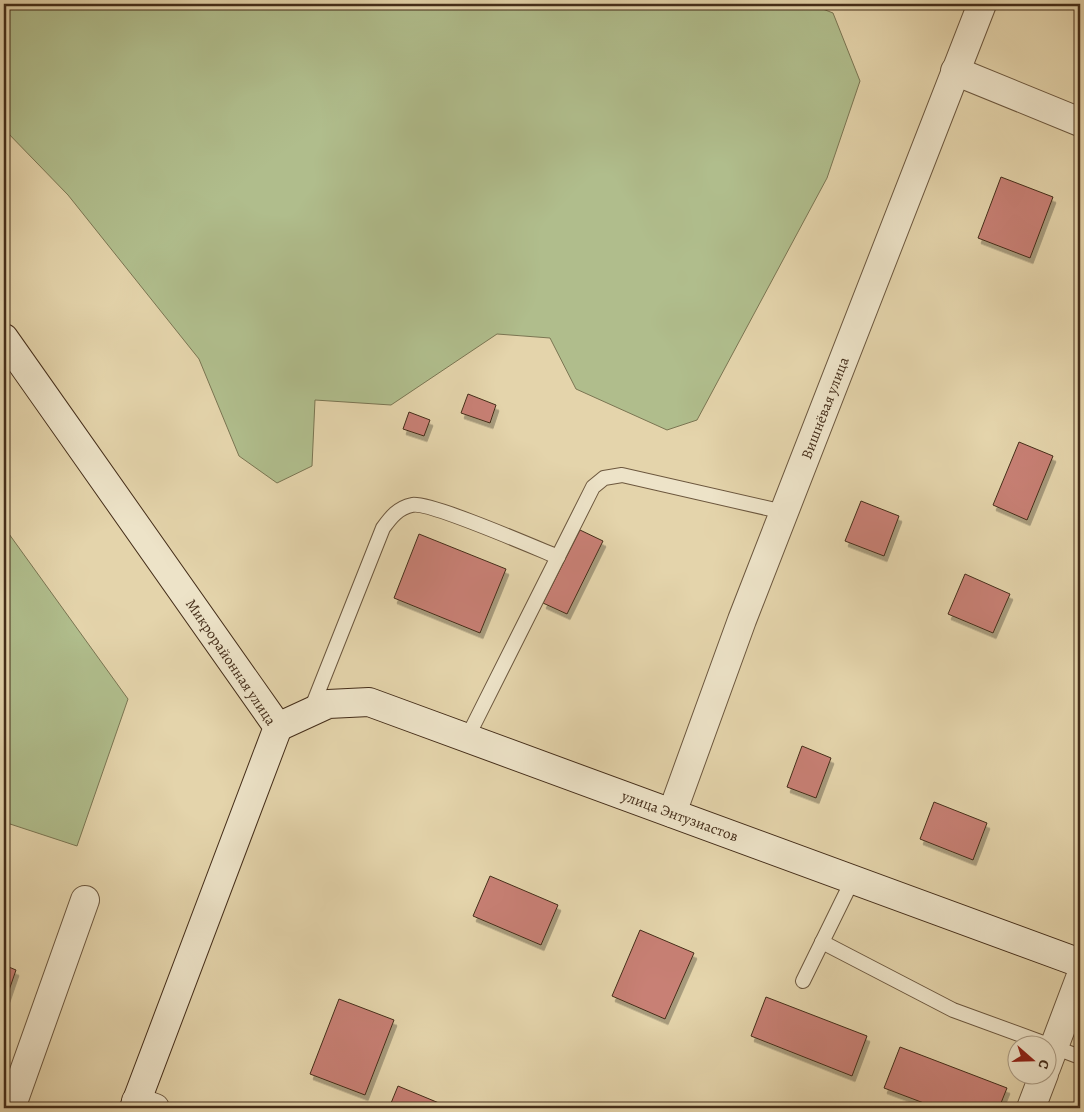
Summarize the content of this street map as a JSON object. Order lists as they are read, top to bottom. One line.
{"streets":{"street":["Вишнёвая улица","Микрорайонная улица","улица Энтузиастов"]},"crossings":[["Вишнёвая улица","улица Энтузиастов"],["Микрорайонная улица","улица Энтузиастов"]],"north":"right"}
